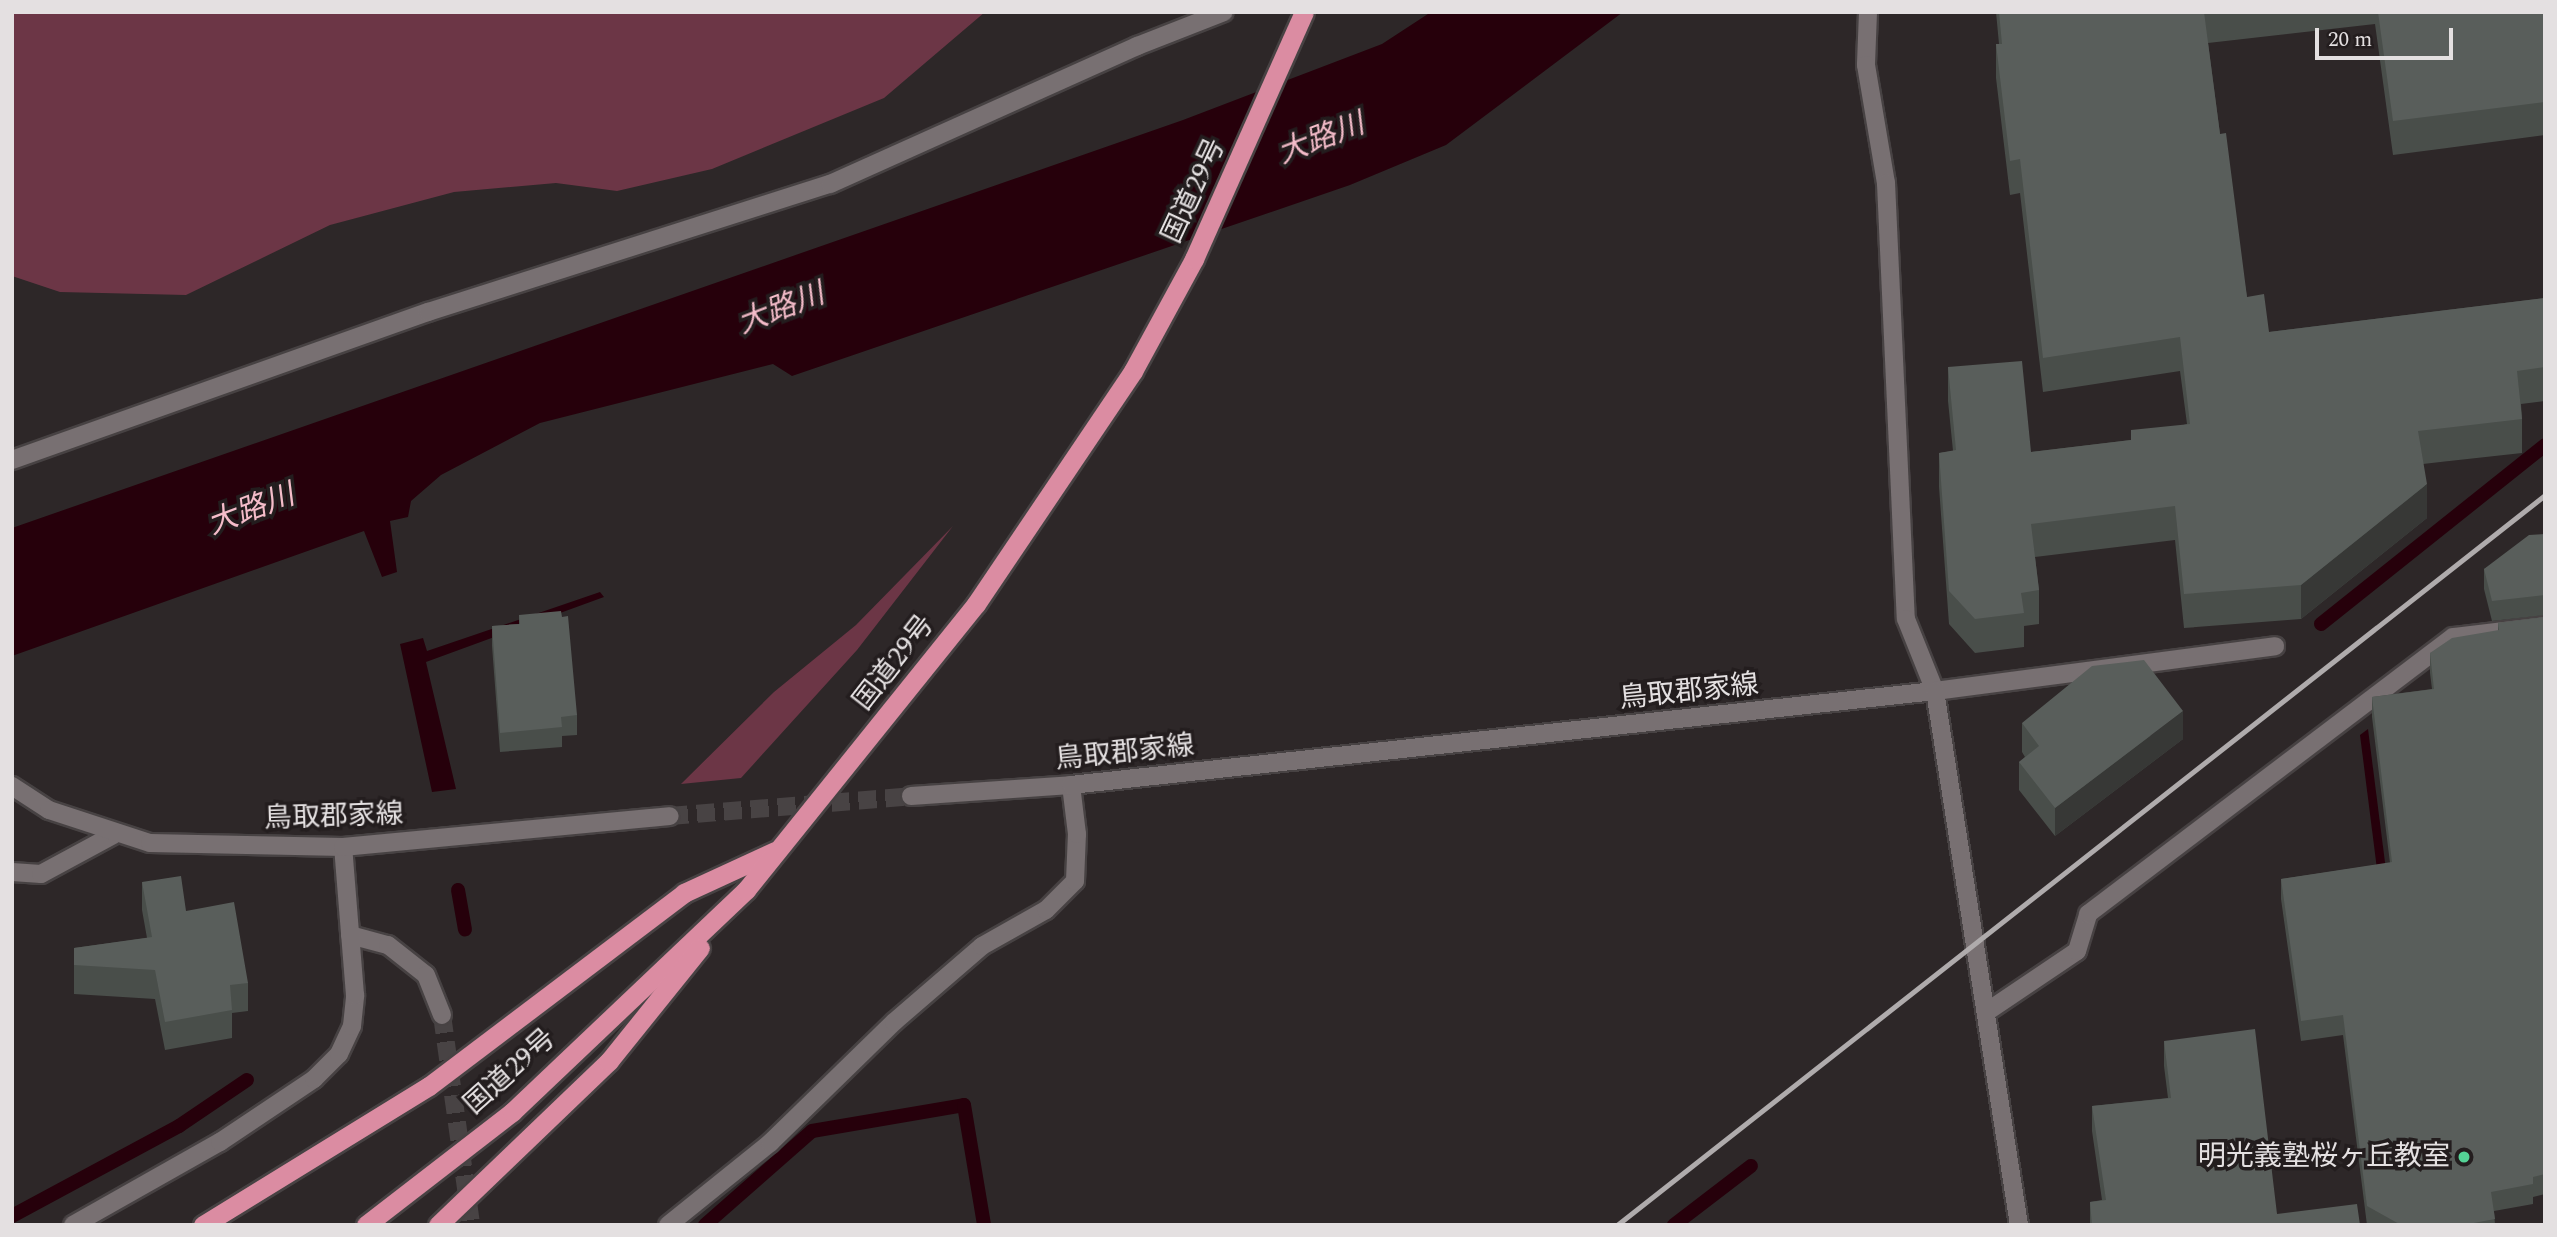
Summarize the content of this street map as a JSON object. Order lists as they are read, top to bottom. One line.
{"streets":{"highway":["国道29号"],"street":["鳥取郡家線"]},"water":["大路川"],"places":["明光義塾桜ヶ丘教室"],"scale_bar":"20 m"}
